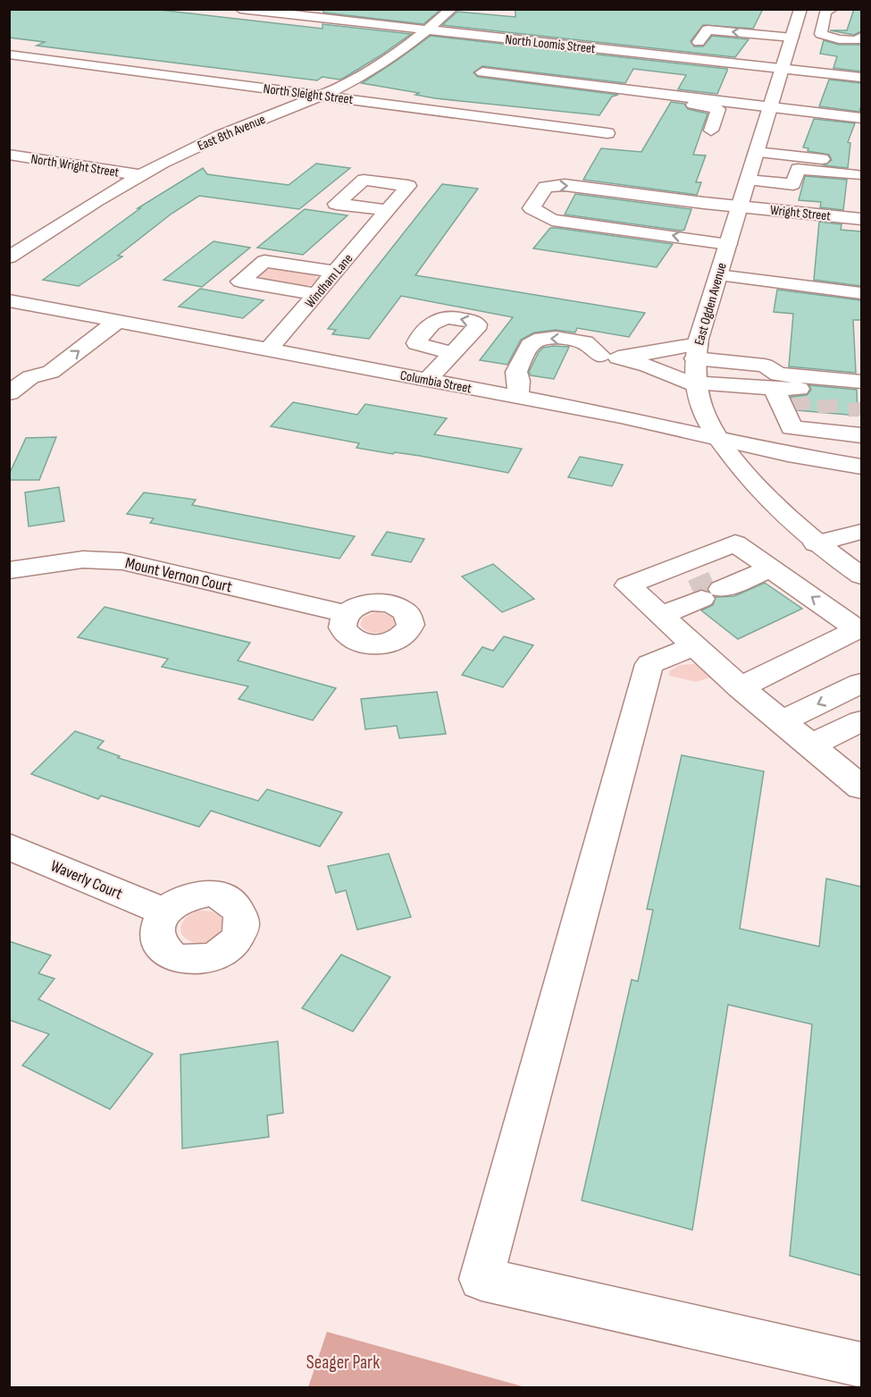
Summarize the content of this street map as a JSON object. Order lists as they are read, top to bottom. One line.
{"streets":{"street":["North Loomis Street","North Sleight Street","East 8th Avenue","North Wright Street","Wright Street","Windham Lane","East Ogden Avenue","Columbia Street","Mount Vernon Court","Waverly Court"]},"crossings":[["North Loomis Street","East 8th Avenue"],["North Loomis Street","East Ogden Avenue"],["North Sleight Street","East 8th Avenue"],["East 8th Avenue","North Wright Street"],["Wright Street","East Ogden Avenue"],["Windham Lane","Columbia Street"],["East Ogden Avenue","Columbia Street"]],"parks":["Seager Park"]}
